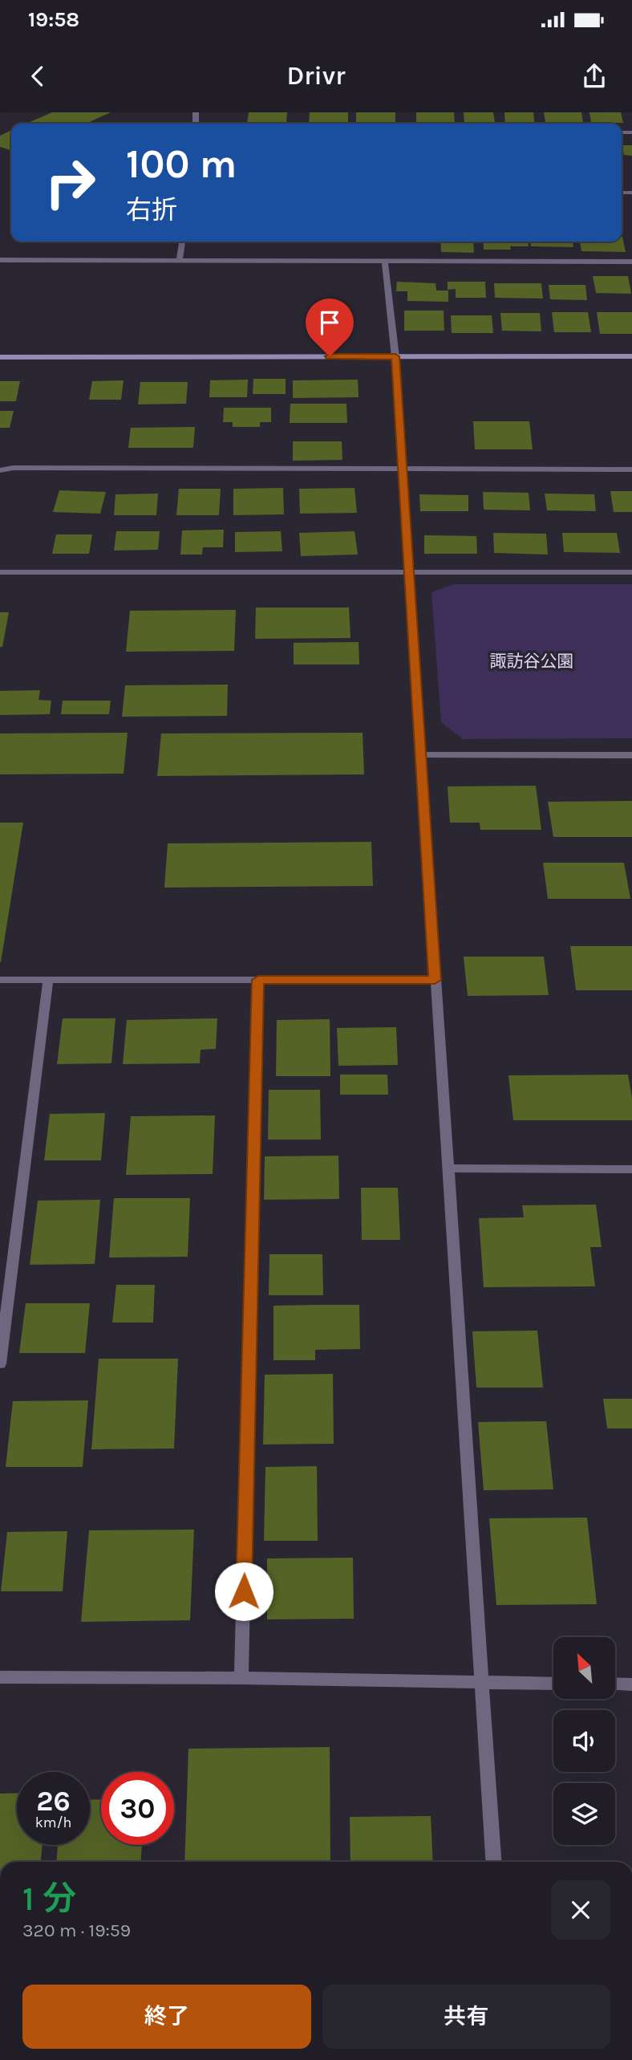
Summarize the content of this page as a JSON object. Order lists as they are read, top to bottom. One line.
{"parks":["諏訪谷公園"],"north":"top left","page":{"status":"19:58","header":"Drivr","turn":["100 m","右折"],"speed":"26 km/h","limit":"30","heading":["1 分","320 m · 19:59"],"buttons":["終了","共有"]}}
